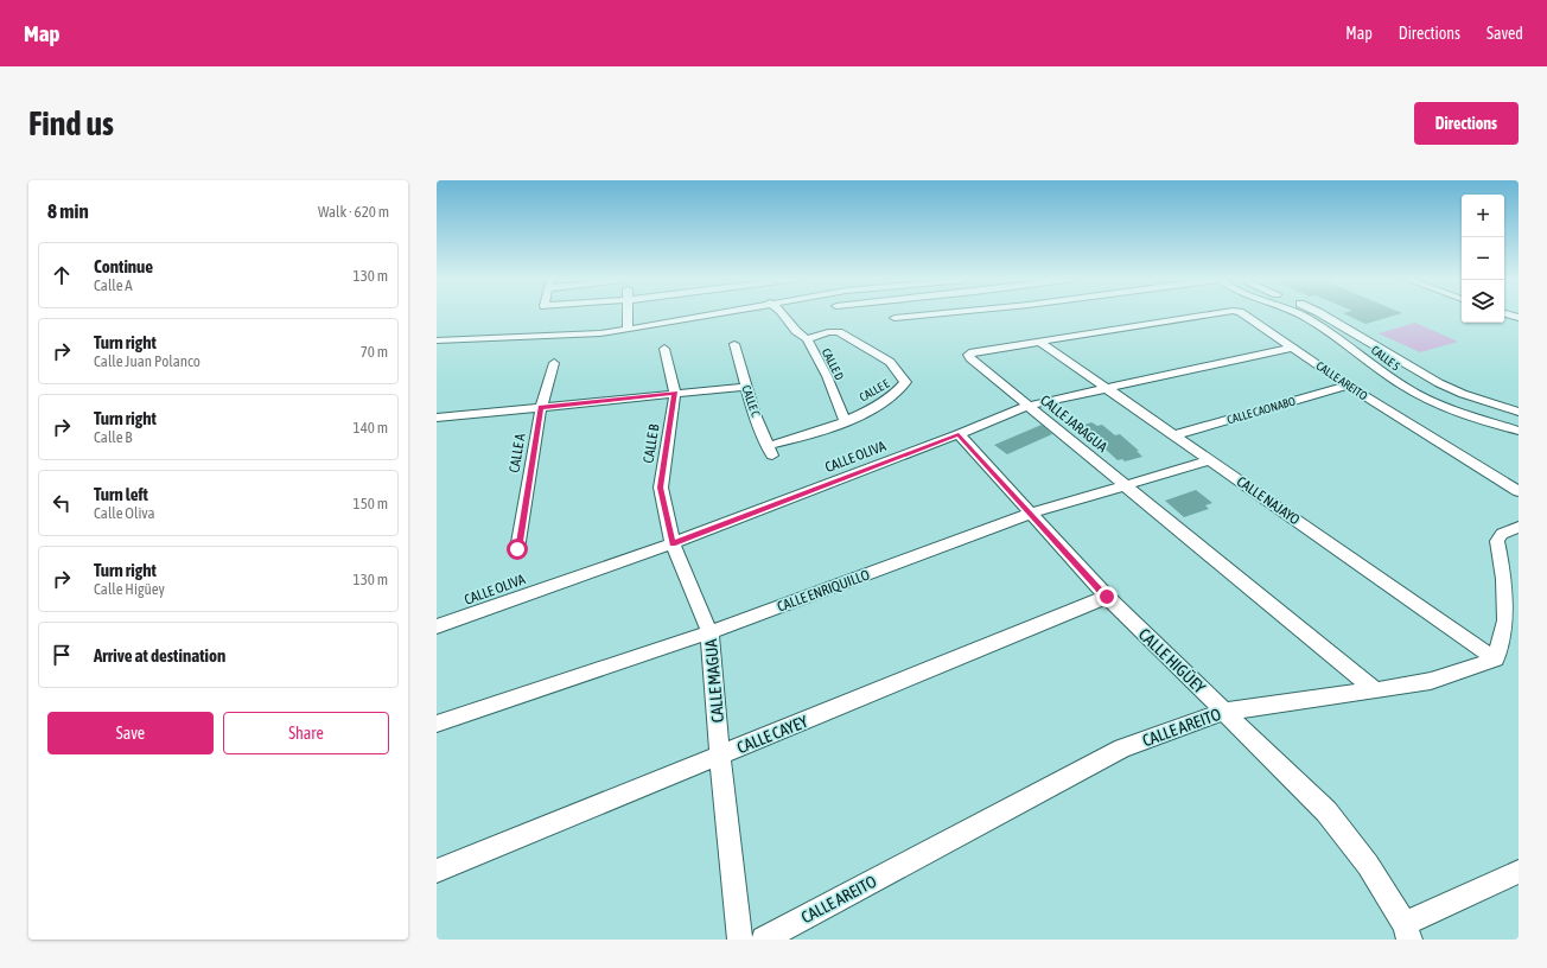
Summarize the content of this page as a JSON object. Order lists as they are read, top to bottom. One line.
{"streets":{"street":["CALLE 5","CALLE D","CALLE AREITO","CALLE E","CALLE C","CALLE CAONABO","CALLE JARAGUA","CALLE B","CALLE A","CALLE OLIVA","CALLE NAJAYO","CALLE ENRIQUILLO","CALLE HIGÜEY","CALLE MAGUA","CALLE CAYEY"]},"crossings":[["CALLE D","CALLE E"],["CALLE AREITO","CALLE CAONABO"],["CALLE AREITO","CALLE JARAGUA"],["CALLE AREITO","CALLE OLIVA"],["CALLE AREITO","CALLE NAJAYO"],["CALLE AREITO","CALLE HIGÜEY"],["CALLE E","CALLE C"],["CALLE CAONABO","CALLE NAJAYO"],["CALLE JARAGUA","CALLE OLIVA"],["CALLE JARAGUA","CALLE NAJAYO"],["CALLE JARAGUA","CALLE ENRIQUILLO"],["CALLE B","CALLE OLIVA"],["CALLE B","CALLE MAGUA"],["CALLE OLIVA","CALLE NAJAYO"],["CALLE OLIVA","CALLE HIGÜEY"],["CALLE OLIVA","CALLE MAGUA"],["CALLE NAJAYO","CALLE ENRIQUILLO"],["CALLE ENRIQUILLO","CALLE HIGÜEY"],["CALLE ENRIQUILLO","CALLE MAGUA"],["CALLE HIGÜEY","CALLE CAYEY"],["CALLE MAGUA","CALLE CAYEY"]],"page":{"header":"Map","nav":["Map","Directions","Saved"],"buttons":["Directions",["Save","Share"]],"title":"Find us","heading":["8 min","Walk · 620 m"],"map_buttons":["+","−"],"list":[["Continue","Calle A","130 m"],["Turn right","Calle Juan Polanco","70 m"],["Turn right","Calle B","140 m"],["Turn left","Calle Oliva","150 m"],["Turn right","Calle Higüey","130 m"],"Arrive at destination"]}}
